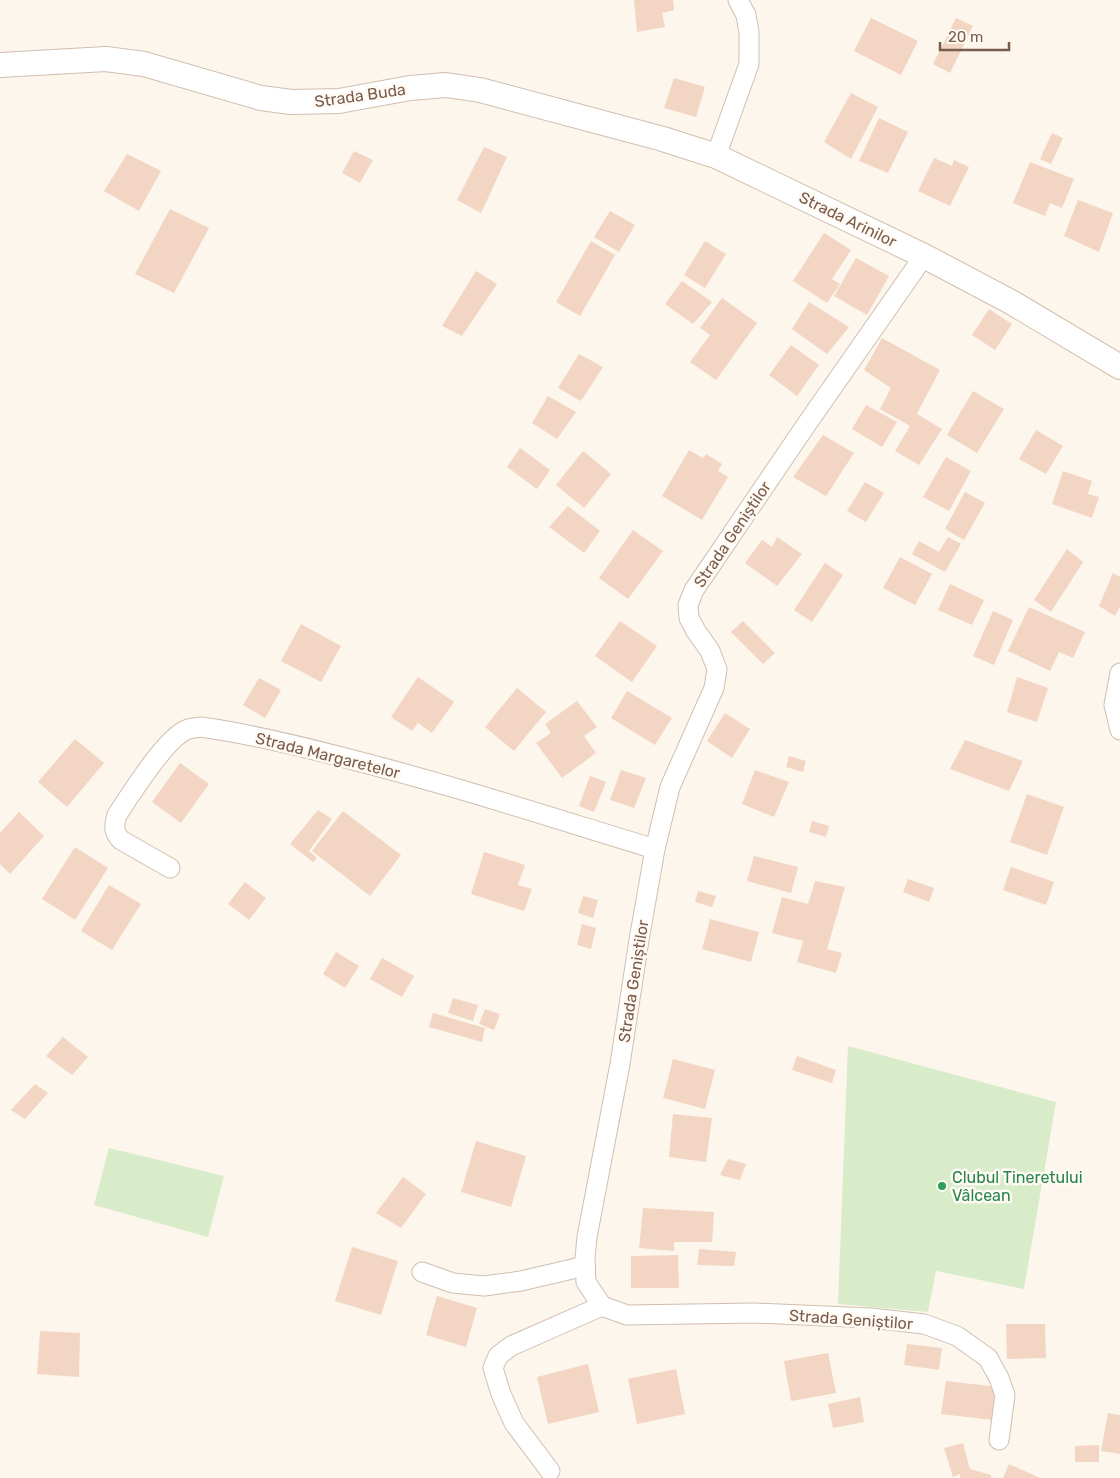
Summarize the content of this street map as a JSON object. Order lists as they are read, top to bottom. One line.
{"streets":{"street":["Strada Buda","Strada Arinilor","Strada Geniștilor","Strada Margaretelor"]},"crossings":[["Strada Buda","Strada Arinilor"],["Strada Arinilor","Strada Geniștilor"],["Strada Geniștilor","Strada Margaretelor"]],"places":["Clubul Tineretului Vâlcean"],"scale_bar":"20 m"}
